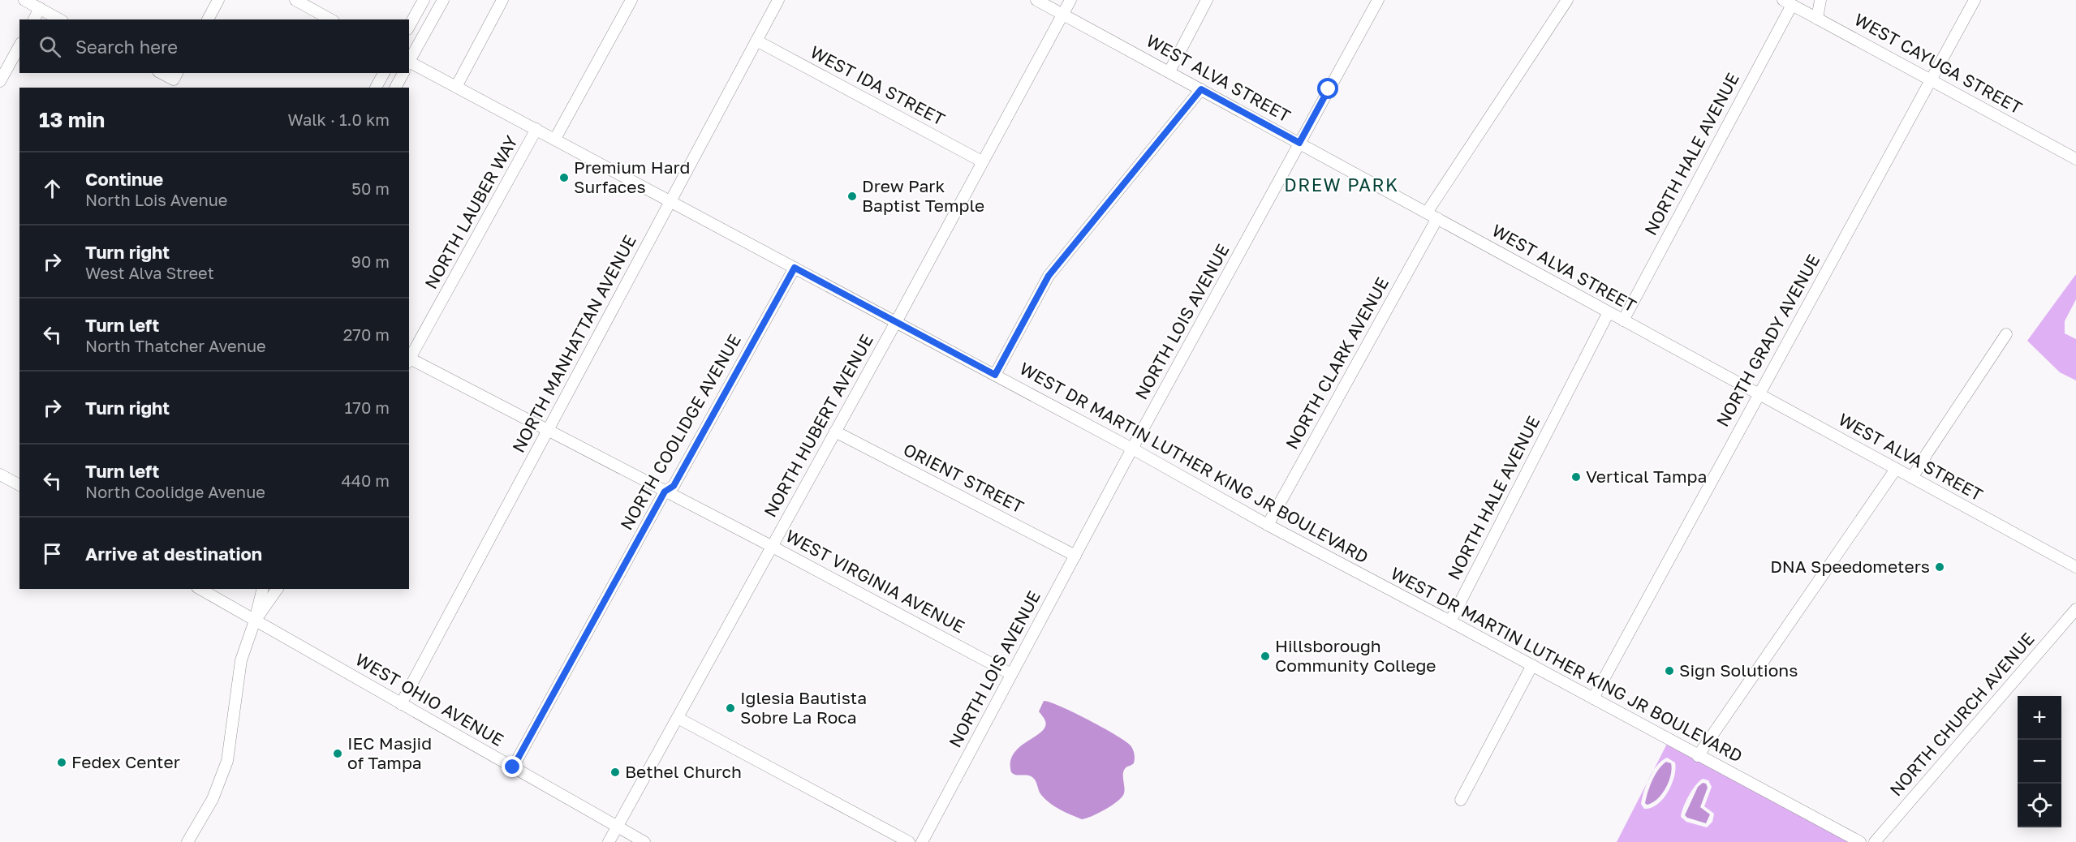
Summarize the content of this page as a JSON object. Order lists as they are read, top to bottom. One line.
{"streets":{"street":["WEST CAYUGA STREET","WEST ALVA STREET","WEST IDA STREET","NORTH HALE AVENUE","NORTH LAUBER WAY","NORTH LOIS AVENUE","NORTH GRADY AVENUE","NORTH MANHATTAN AVENUE","NORTH CLARK AVENUE","NORTH HUBERT AVENUE","NORTH COOLIDGE AVENUE","WEST DR MARTIN LUTHER KING JR BOULEVARD","ORIENT STREET","WEST VIRGINIA AVENUE","WEST OHIO AVENUE","NORTH CHURCH AVENUE"]},"crossings":[["WEST CAYUGA STREET","NORTH HALE AVENUE"],["WEST CAYUGA STREET","NORTH GRADY AVENUE"],["WEST ALVA STREET","NORTH HALE AVENUE"],["WEST ALVA STREET","NORTH LOIS AVENUE"],["WEST ALVA STREET","NORTH GRADY AVENUE"],["WEST ALVA STREET","NORTH CLARK AVENUE"],["WEST ALVA STREET","NORTH HUBERT AVENUE"],["WEST IDA STREET","NORTH MANHATTAN AVENUE"],["WEST IDA STREET","NORTH HUBERT AVENUE"],["NORTH HALE AVENUE","WEST DR MARTIN LUTHER KING JR BOULEVARD"],["NORTH LAUBER WAY","WEST DR MARTIN LUTHER KING JR BOULEVARD"],["NORTH LAUBER WAY","WEST VIRGINIA AVENUE"],["NORTH LOIS AVENUE","WEST DR MARTIN LUTHER KING JR BOULEVARD"],["NORTH LOIS AVENUE","ORIENT STREET"],["NORTH LOIS AVENUE","WEST VIRGINIA AVENUE"],["NORTH GRADY AVENUE","WEST DR MARTIN LUTHER KING JR BOULEVARD"],["NORTH MANHATTAN AVENUE","WEST DR MARTIN LUTHER KING JR BOULEVARD"],["NORTH MANHATTAN AVENUE","WEST VIRGINIA AVENUE"],["NORTH MANHATTAN AVENUE","WEST OHIO AVENUE"],["NORTH CLARK AVENUE","WEST DR MARTIN LUTHER KING JR BOULEVARD"],["NORTH HUBERT AVENUE","WEST DR MARTIN LUTHER KING JR BOULEVARD"],["NORTH HUBERT AVENUE","ORIENT STREET"],["NORTH HUBERT AVENUE","WEST VIRGINIA AVENUE"],["NORTH HUBERT AVENUE","WEST OHIO AVENUE"],["NORTH COOLIDGE AVENUE","WEST DR MARTIN LUTHER KING JR BOULEVARD"],["NORTH COOLIDGE AVENUE","WEST VIRGINIA AVENUE"],["NORTH COOLIDGE AVENUE","WEST OHIO AVENUE"]],"districts":["DREW PARK"],"places":["Premium Hard Surfaces","Drew Park Baptist Temple","Vertical Tampa","DNA Speedometers","Hillsborough Community College","Sign Solutions","Iglesia Bautista Sobre La Roca","IEC Masjid of Tampa","Fedex Center","Bethel Church"],"page":{"search":"Search here","heading":["13 min","Walk · 1.0 km"],"list":[["Continue","North Lois Avenue","50 m"],["Turn right","West Alva Street","90 m"],["Turn left","North Thatcher Avenue","270 m"],["Turn right","170 m"],["Turn left","North Coolidge Avenue","440 m"],"Arrive at destination"],"map_buttons":["+","−"]}}
